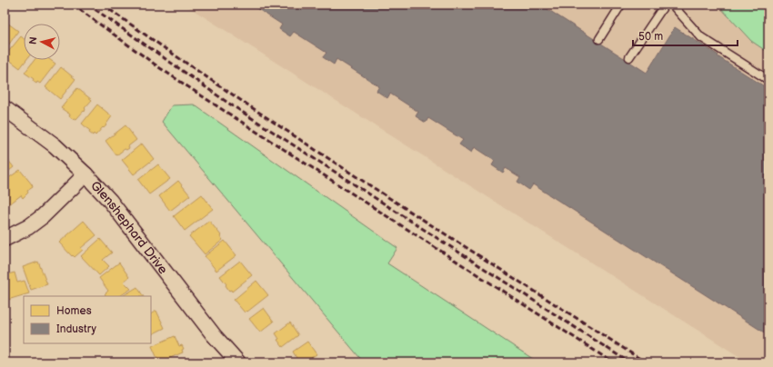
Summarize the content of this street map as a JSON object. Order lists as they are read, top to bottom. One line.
{"streets":{"street":["Glenshephard Drive"]},"legend":["Homes","Industry"],"scale_bar":"50 m","north":"left"}
